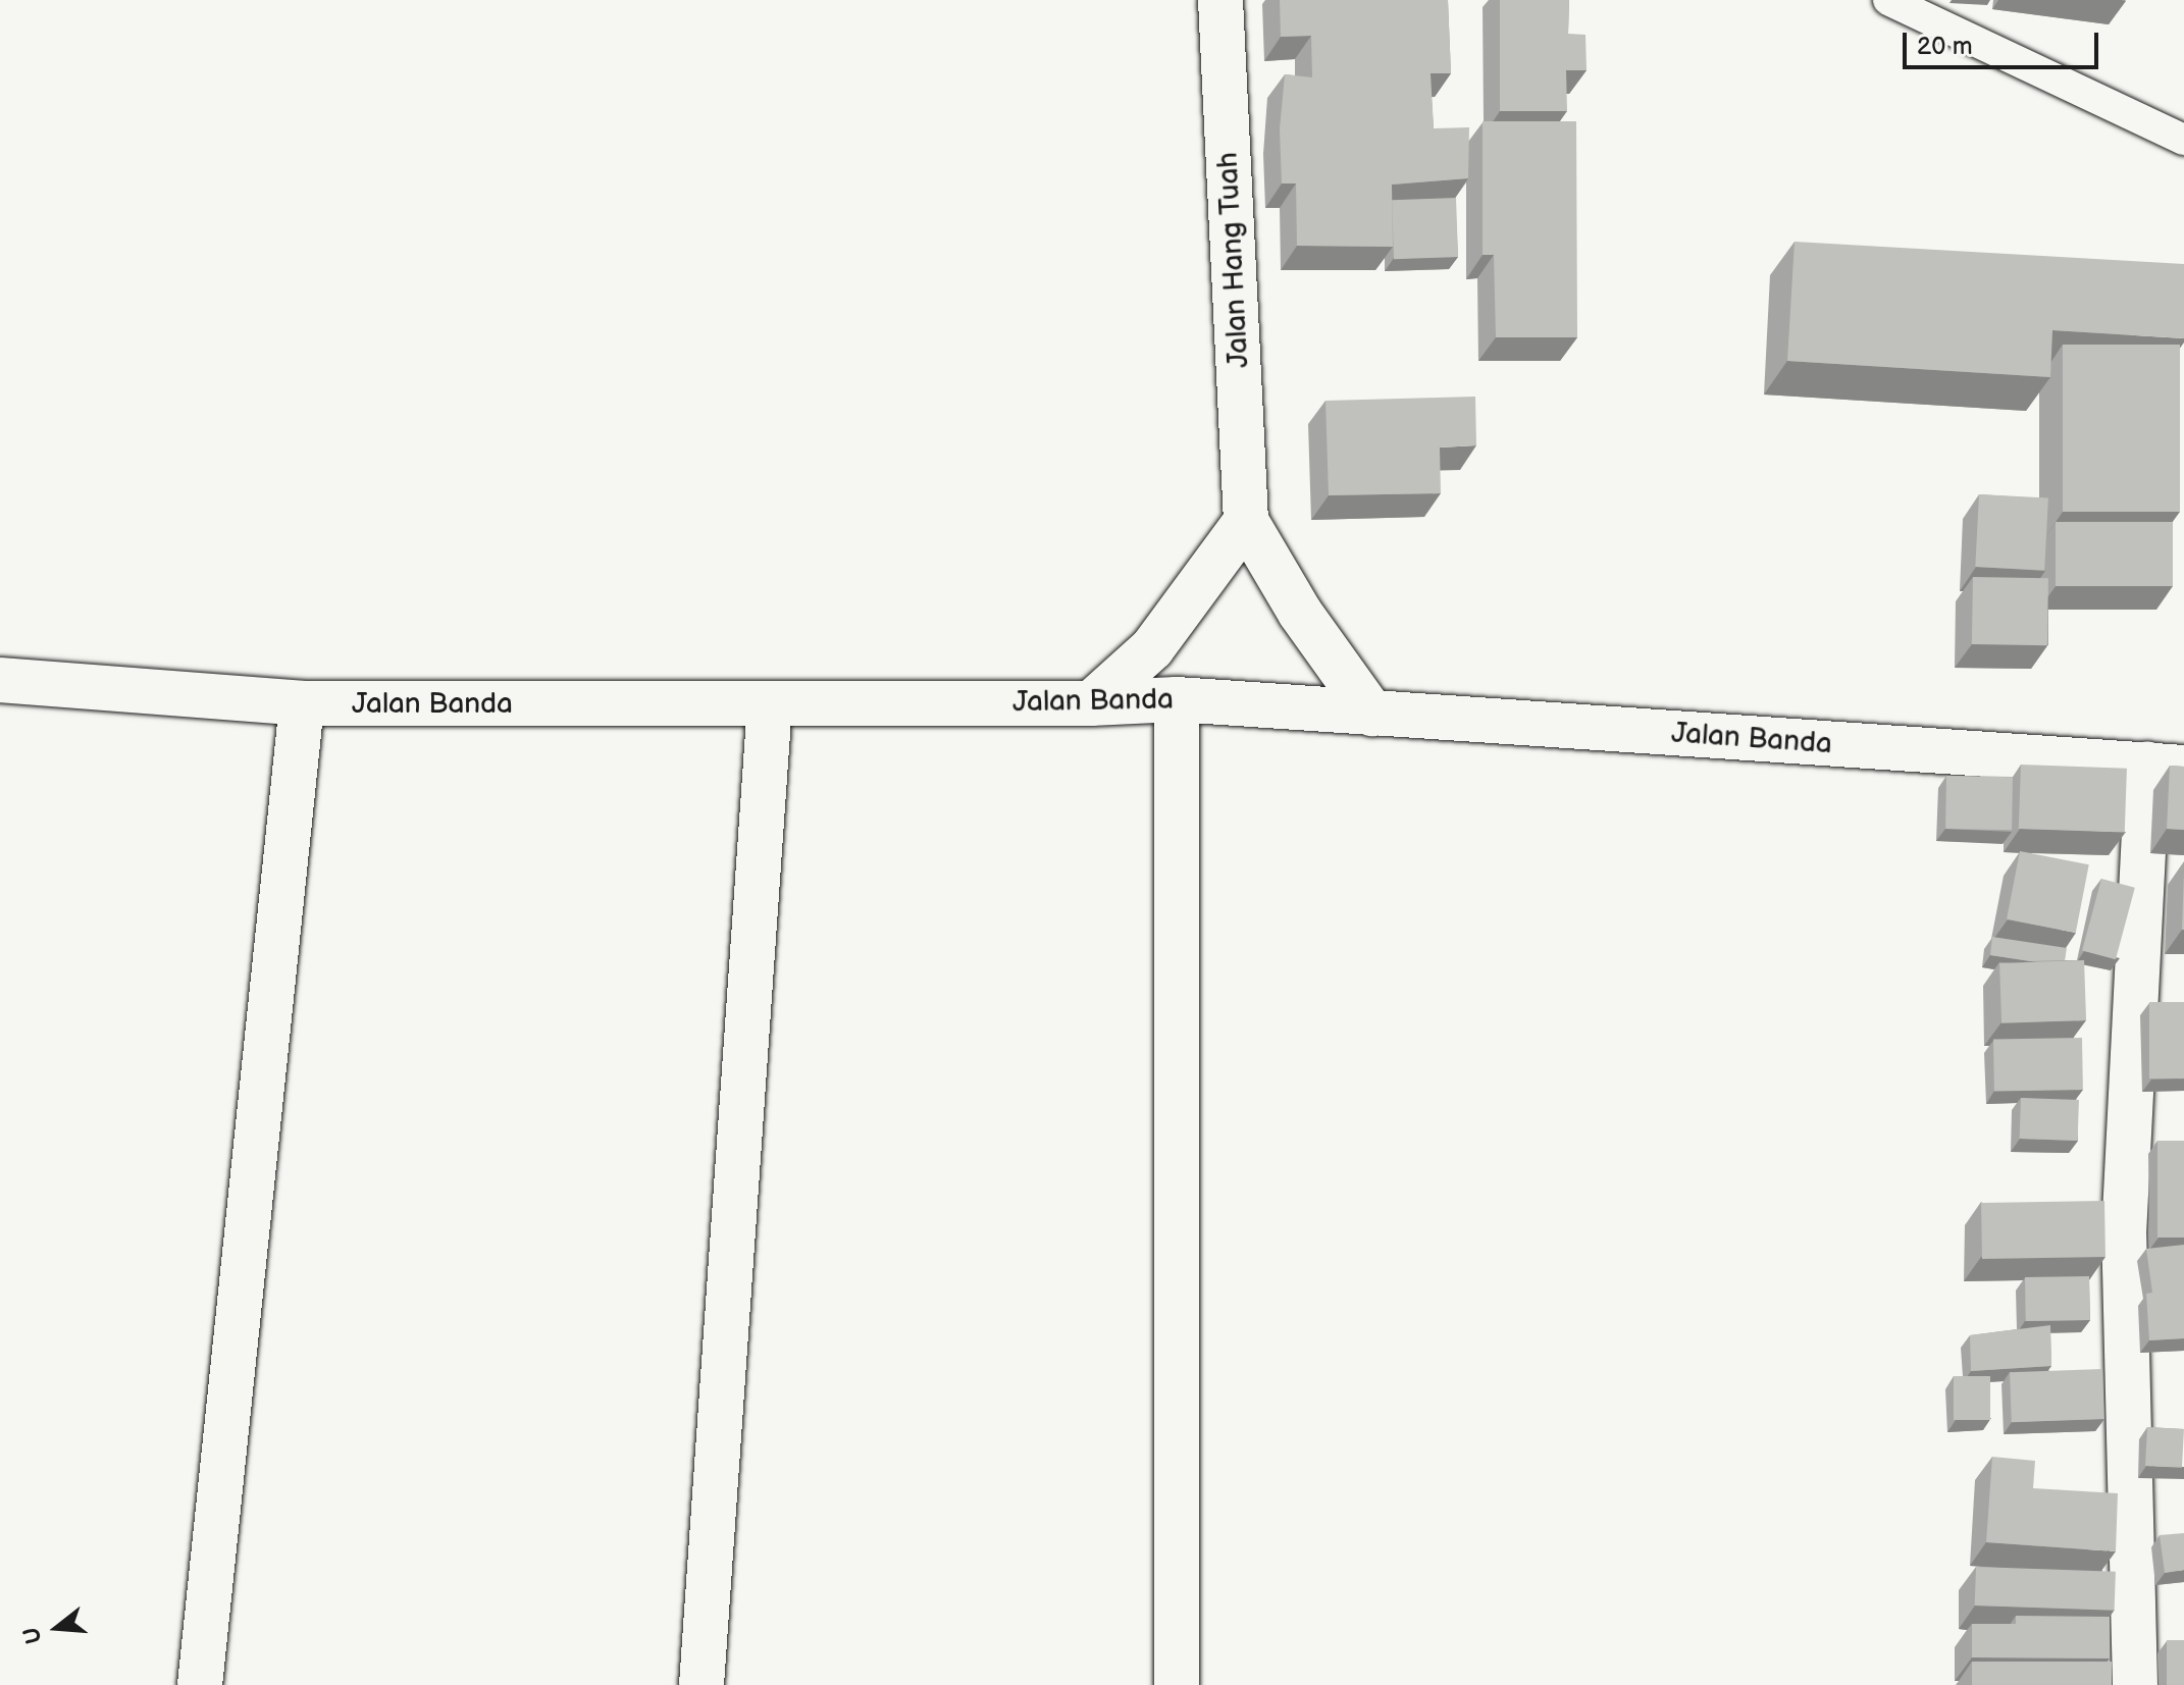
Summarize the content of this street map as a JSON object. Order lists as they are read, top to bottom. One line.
{"streets":{"street":["Jalan Hang Tuah","Jalan Banda"]},"scale_bar":"20 m","north":"left"}
